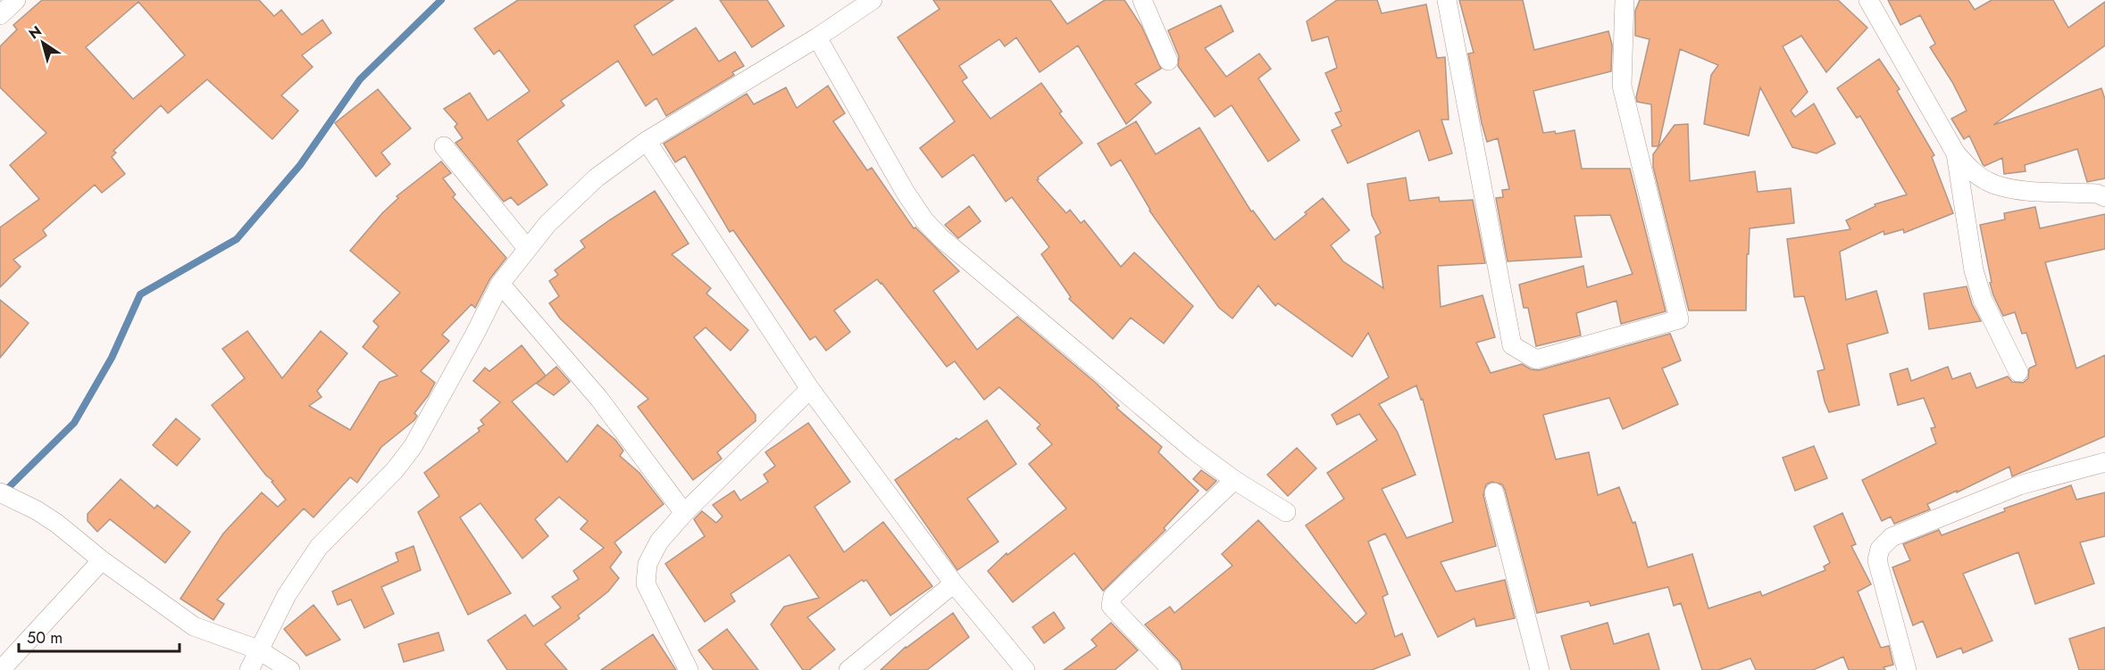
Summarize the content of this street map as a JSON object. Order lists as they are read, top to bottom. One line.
{"scale_bar":"50 m","north":"top left"}
